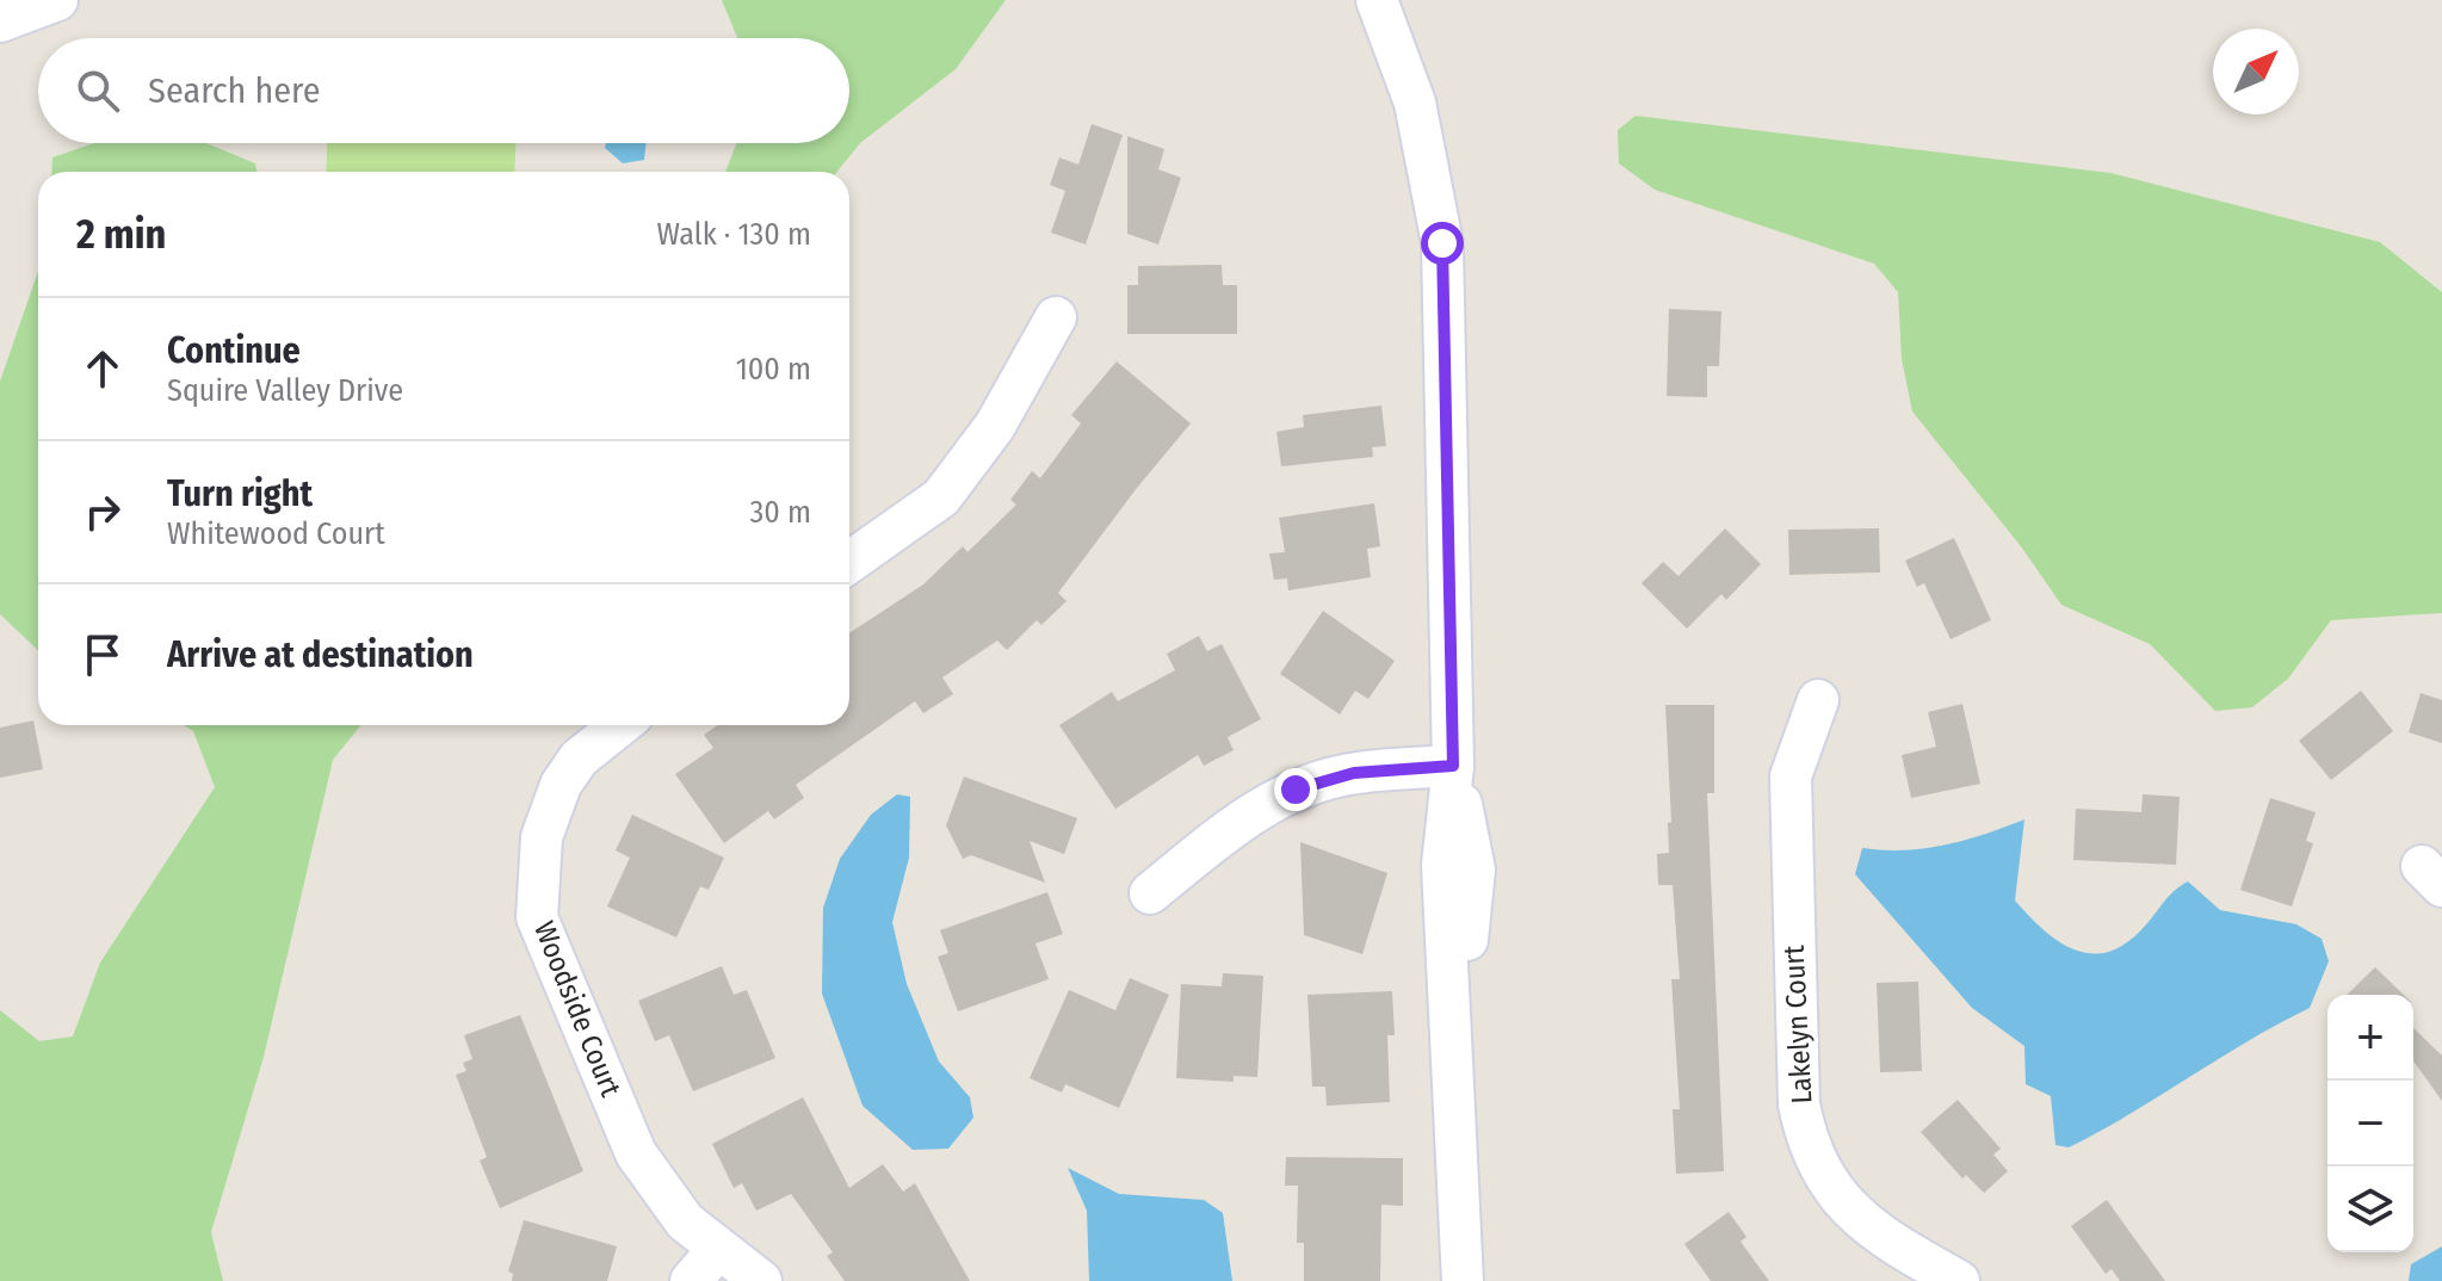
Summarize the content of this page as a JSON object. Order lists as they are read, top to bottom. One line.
{"streets":{"street":["Woodside Court","Lakelyn Court"]},"north":"top right","page":{"search":"Search here","heading":["2 min","Walk · 130 m"],"list":[["Continue","Squire Valley Drive","100 m"],["Turn right","Whitewood Court","30 m"],"Arrive at destination"],"map_buttons":["+","−"]}}
